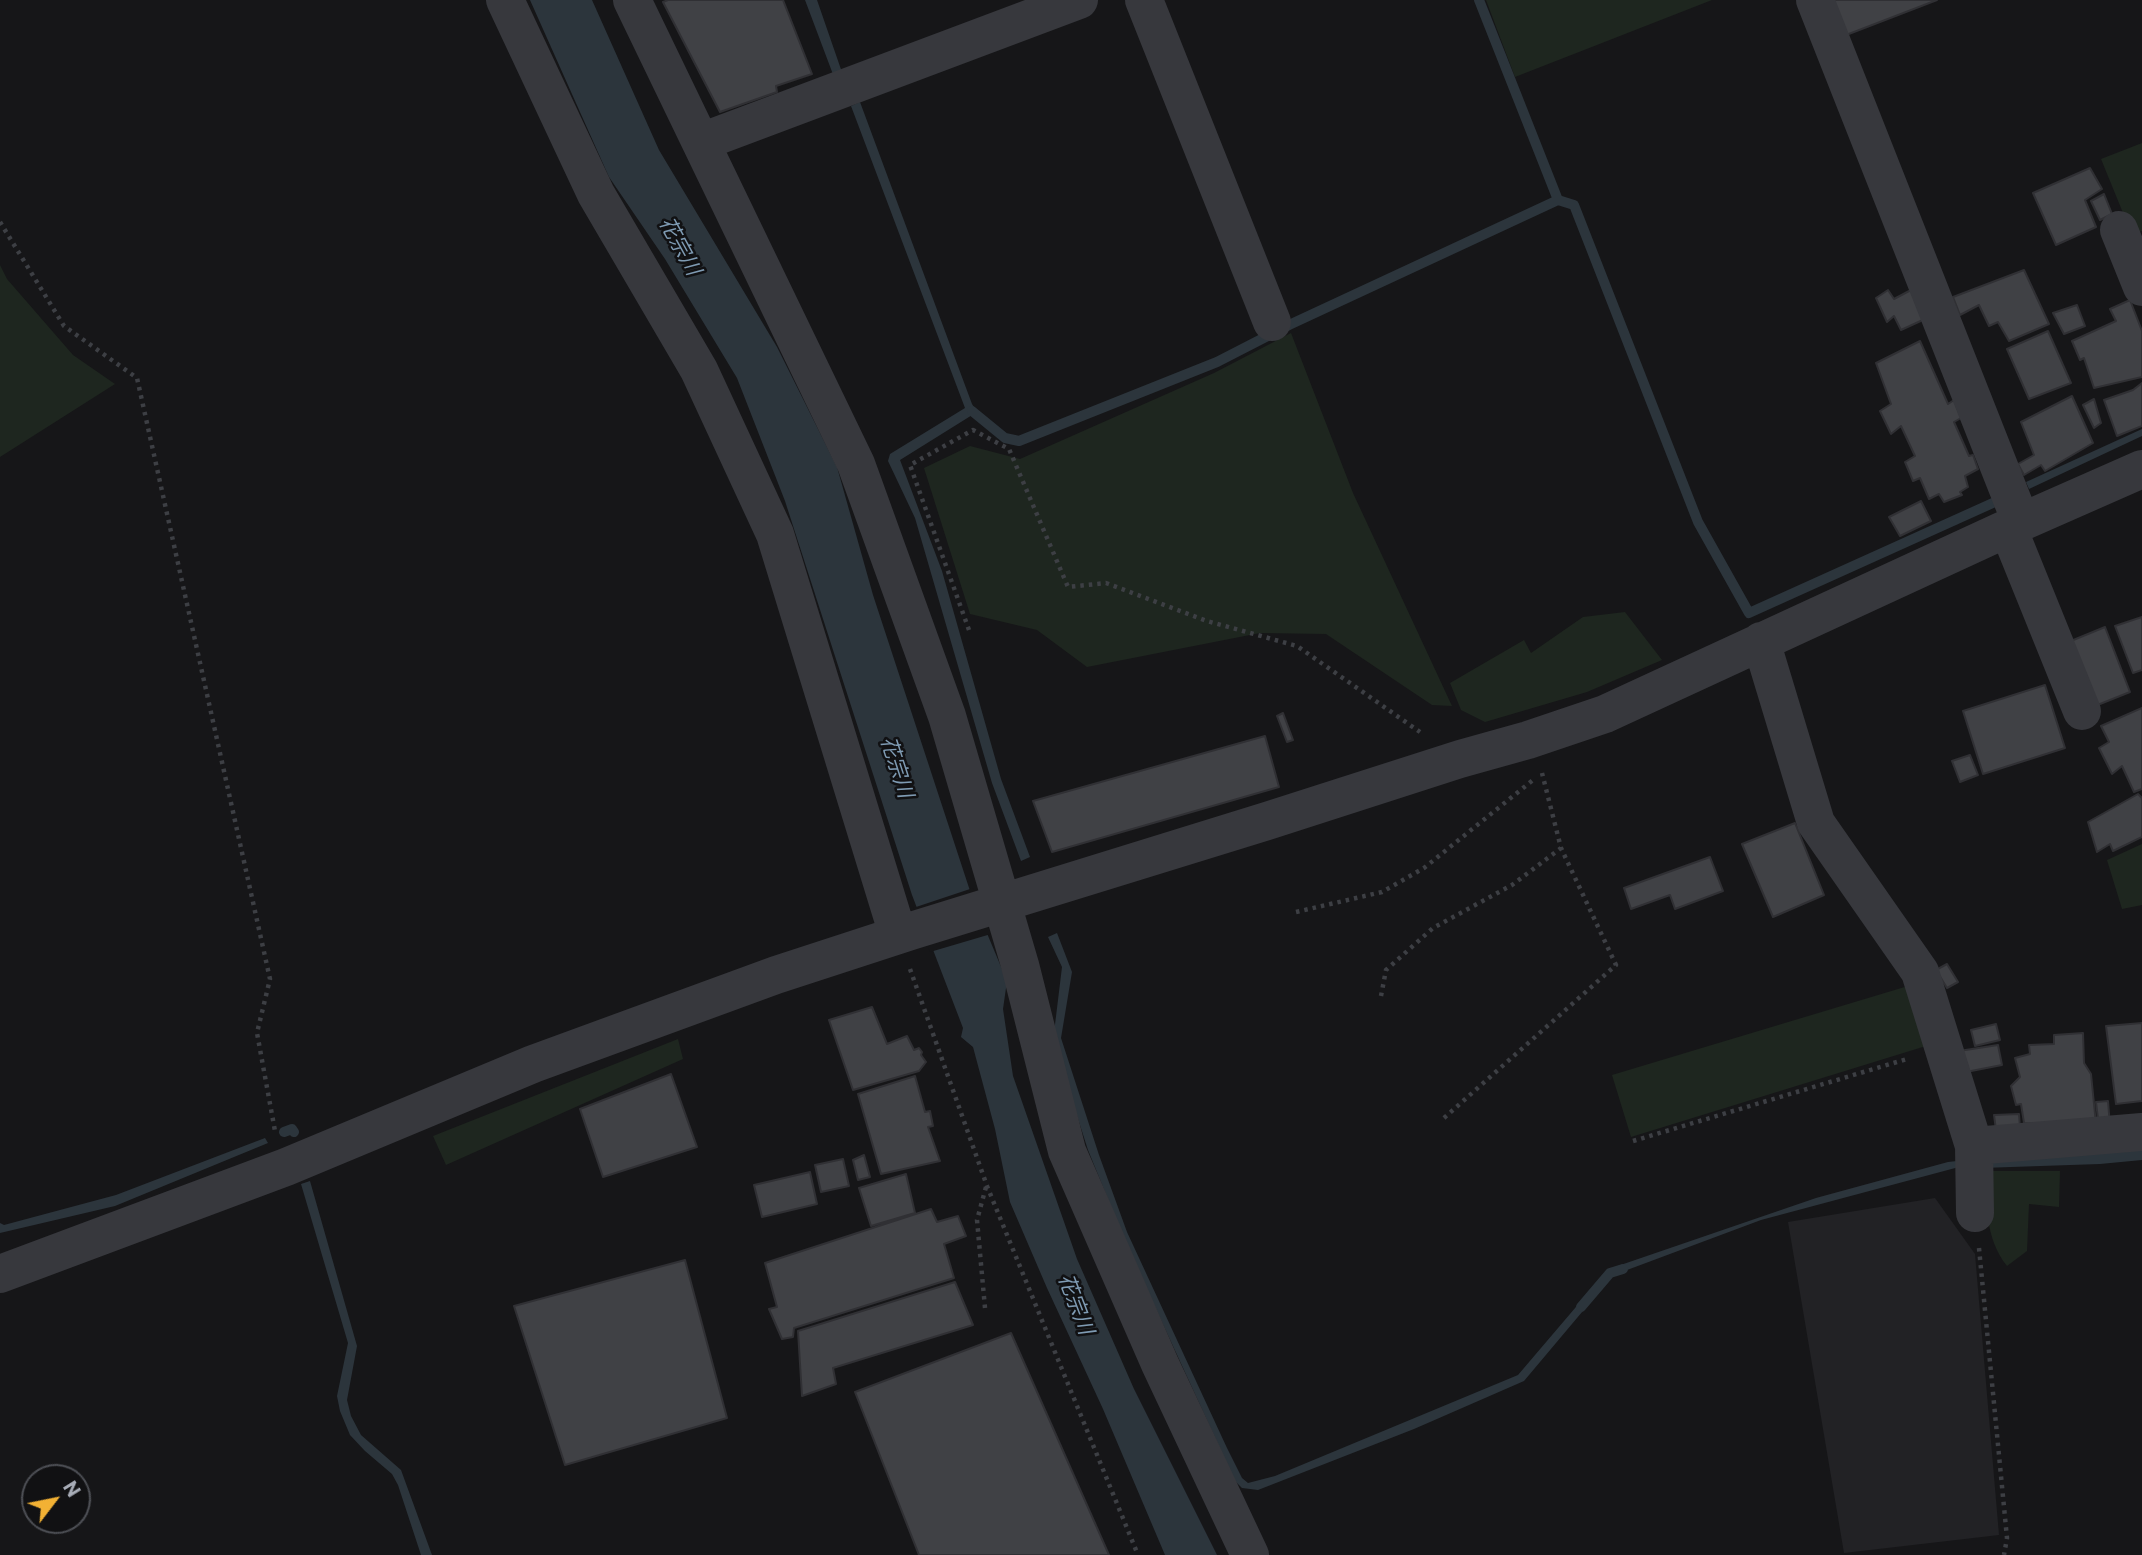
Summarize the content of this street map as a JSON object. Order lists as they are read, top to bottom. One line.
{"water":["花宗川"],"north":"top right"}
